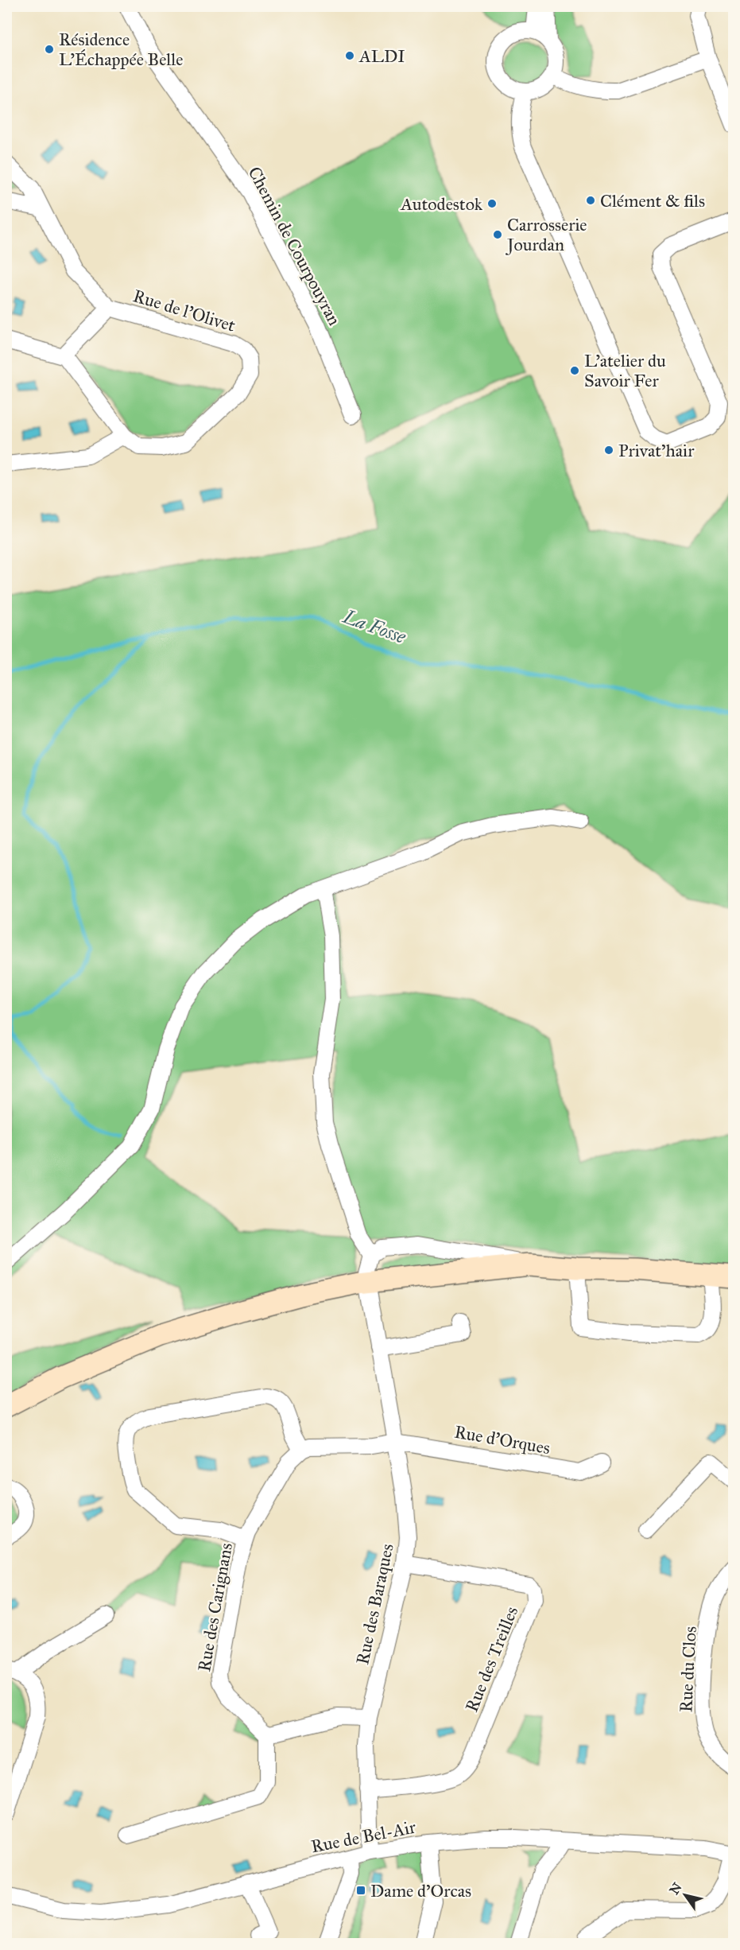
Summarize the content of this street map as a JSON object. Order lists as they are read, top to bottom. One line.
{"streets":{"street":["Chemin de Courpouyran","Rue de l'Olivet","Rue d'Orques","Rue des Baraques","Rue des Carignans","Rue des Treilles","Rue du Clos","Rue de Bel-Air"]},"crossings":[["Rue d'Orques","Rue des Baraques"],["Rue des Baraques","Rue des Treilles"],["Rue des Baraques","Rue de Bel-Air"]],"water":["La Fosse"],"places":{"other":["Résidence L'Échappée Belle","ALDI","Clément & fils","Autodestok","Carrosserie Jourdan","L'atelier du Savoir Fer","Privat'hair"],"transit":["Dame d'Orcas"]},"north":"top left"}
